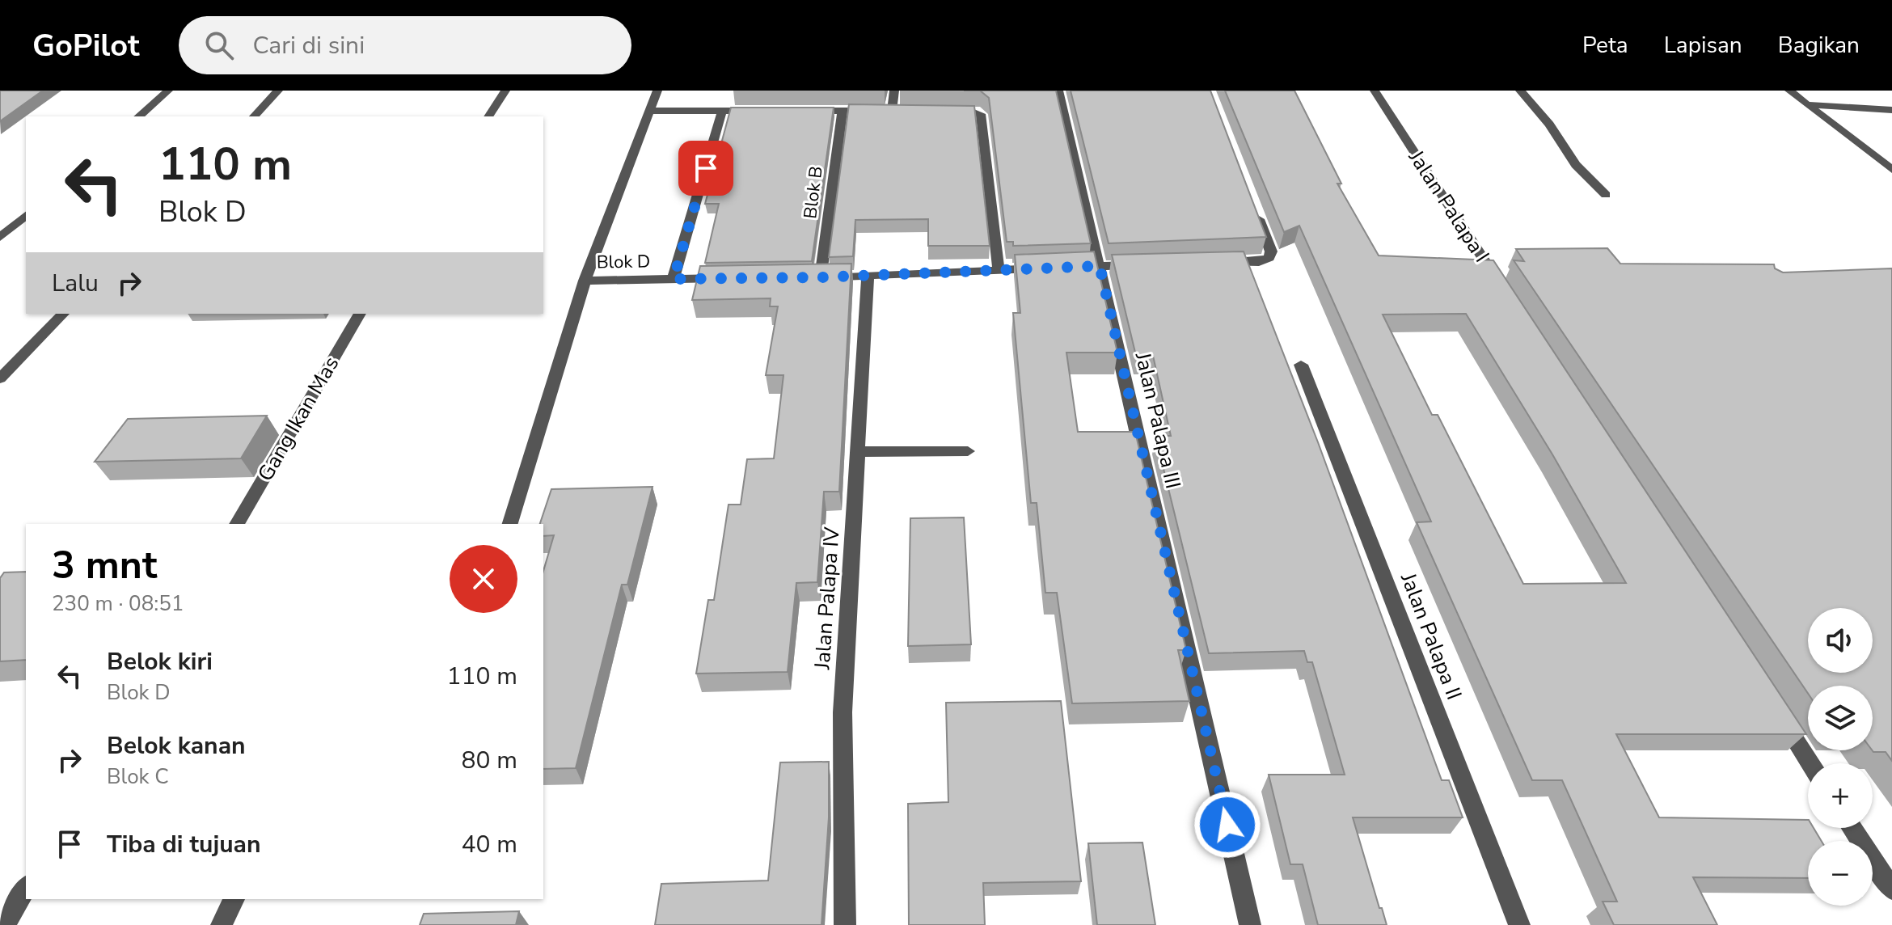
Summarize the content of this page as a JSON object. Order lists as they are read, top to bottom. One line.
{"streets":{"street":["Blok B","Jalan Palapa I","Blok D","Gang Ikan Mas","Jalan Palapa III","Jalan Palapa IV","Jalan Palapa II"]},"crossings":[["Blok B","Jalan Palapa IV"]],"page":{"header":"GoPilot","search":"Cari di sini","nav":["Peta","Lapisan","Bagikan"],"turn":["110 m","Blok D"],"then":"Lalu","heading":["3 mnt","230 m · 08:51"],"map_buttons":["+","−"],"list":[{"name":"Belok kiri","note":"Blok D","value":"110 m"},{"name":"Belok kanan","note":"Blok C","value":"80 m"},{"name":"Tiba di tujuan","value":"40 m"}]}}
